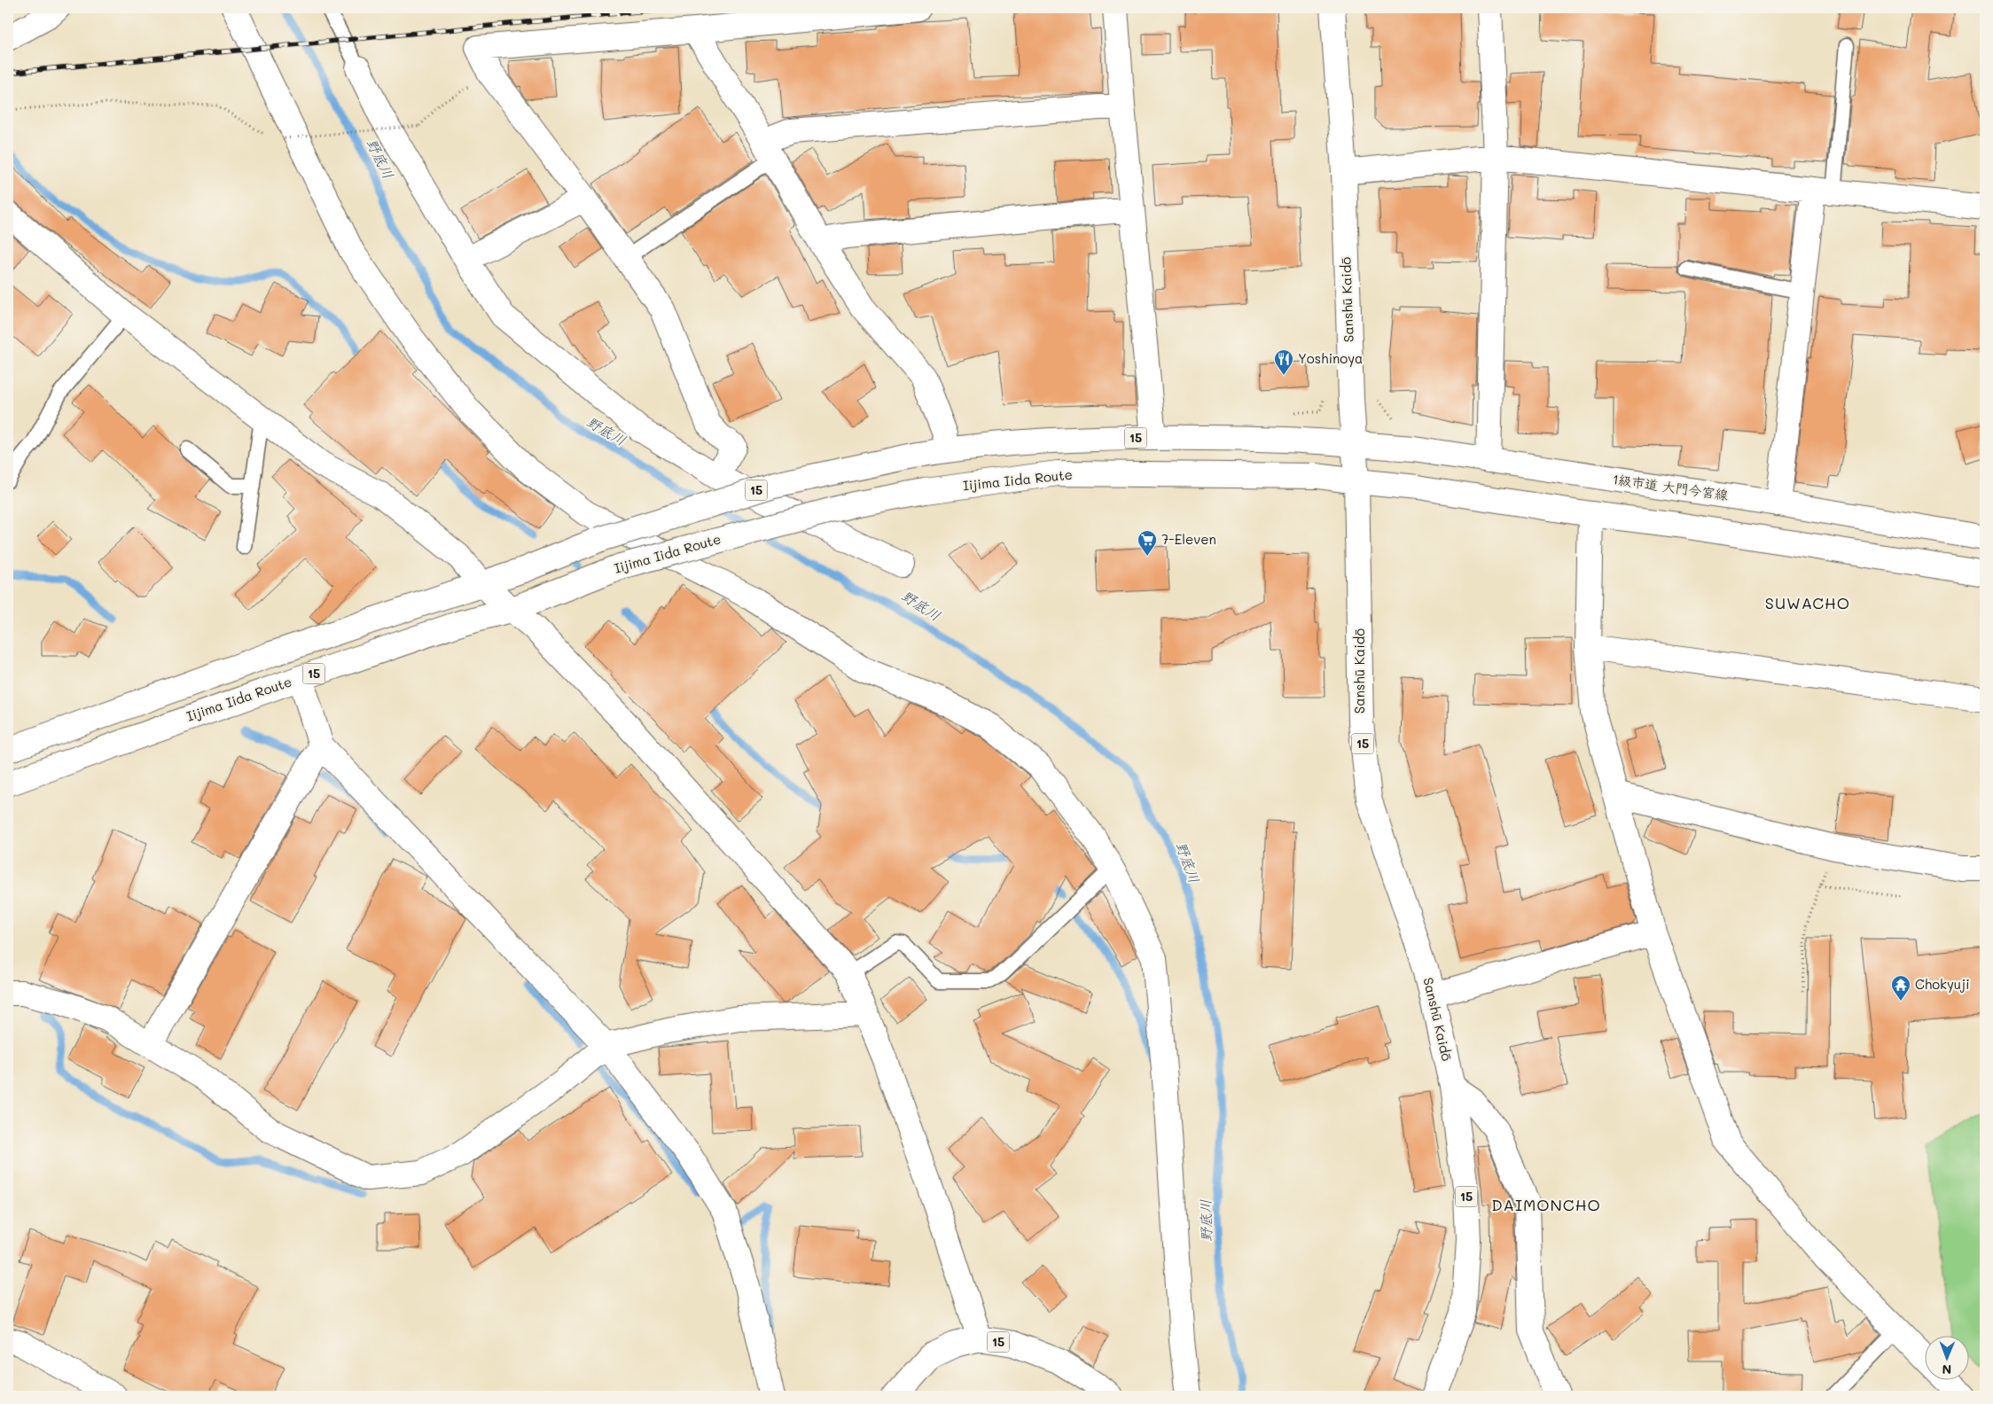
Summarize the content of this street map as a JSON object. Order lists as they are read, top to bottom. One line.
{"streets":{"street":["Sanshū Kaidō","15","Iijima Iida Route","1級市道 大門今宮線"]},"crossings":[["Sanshū Kaidō","15"],["Sanshū Kaidō","Iijima Iida Route"],["Sanshū Kaidō","1級市道 大門今宮線"],["15","1級市道 大門今宮線"]],"districts":["SUWACHO","DAIMONCHO"],"water":["野底川"],"places":{"restaurant":["Yoshinoya"],"supermarket":["7-Eleven"],"temple":["Chokyuji"]},"north":"bottom"}
